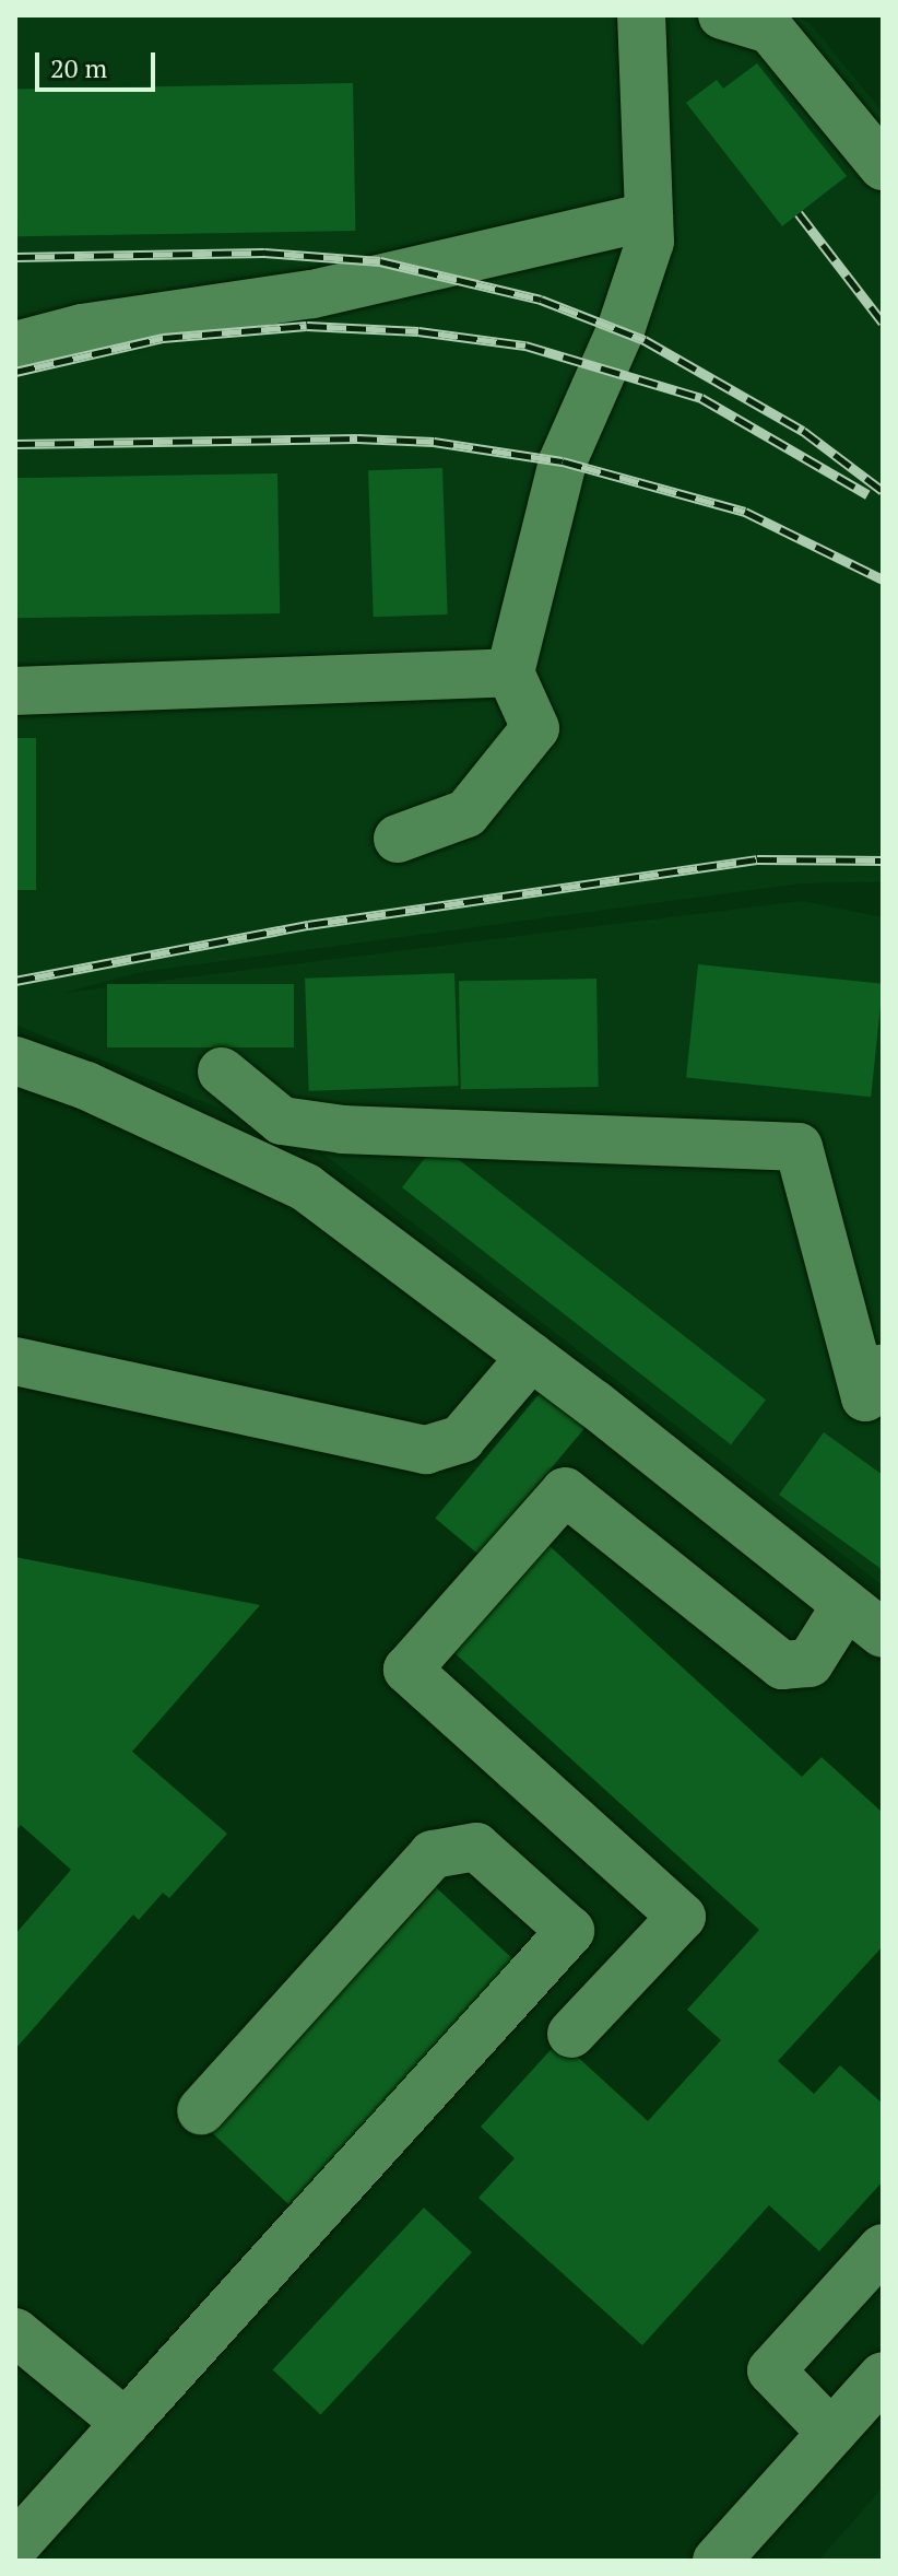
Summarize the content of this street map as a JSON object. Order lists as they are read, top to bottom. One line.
{"scale_bar":"20 m"}
